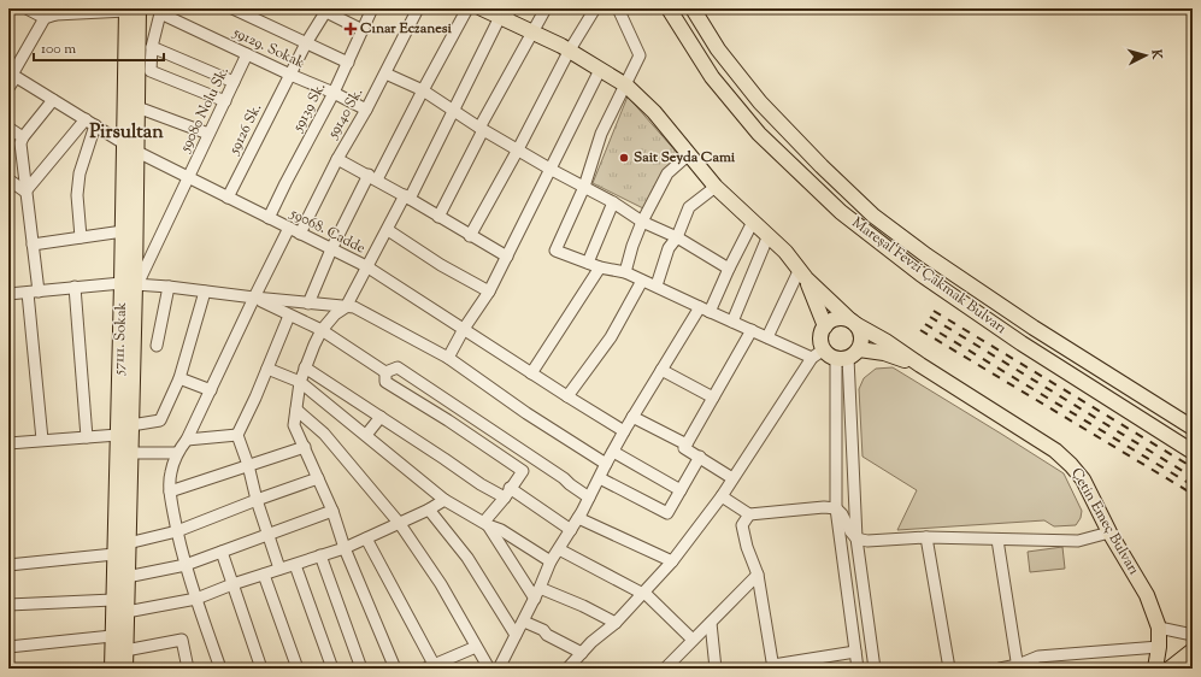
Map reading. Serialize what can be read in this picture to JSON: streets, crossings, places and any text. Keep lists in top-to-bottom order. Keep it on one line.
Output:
{"streets":{"main road":["Mareşal Fevzi Çakmak Bulvarı","57111. Sokak","Çetin Emeç Bulvarı"],"street":["59129. Sokak","59139 Sk.","59080 Nolu Sk.","59140 Sk.","59126 Sk.","59068. Cadde"]},"crossings":[["59129. Sokak","59139 Sk."],["59129. Sokak","59080 Nolu Sk."],["59129. Sokak","59140 Sk."],["59129. Sokak","59126 Sk."],["59139 Sk.","59068. Cadde"],["59080 Nolu Sk.","59068. Cadde"],["59080 Nolu Sk.","57111. Sokak"],["59140 Sk.","59068. Cadde"],["59126 Sk.","59068. Cadde"],["59068. Cadde","57111. Sokak"]],"districts":["Pirsultan"],"places":{"health":["Cınar Eczanesi"],"other":["Sait Seyda Cami"]},"scale_bar":"100 m","north":"right"}
